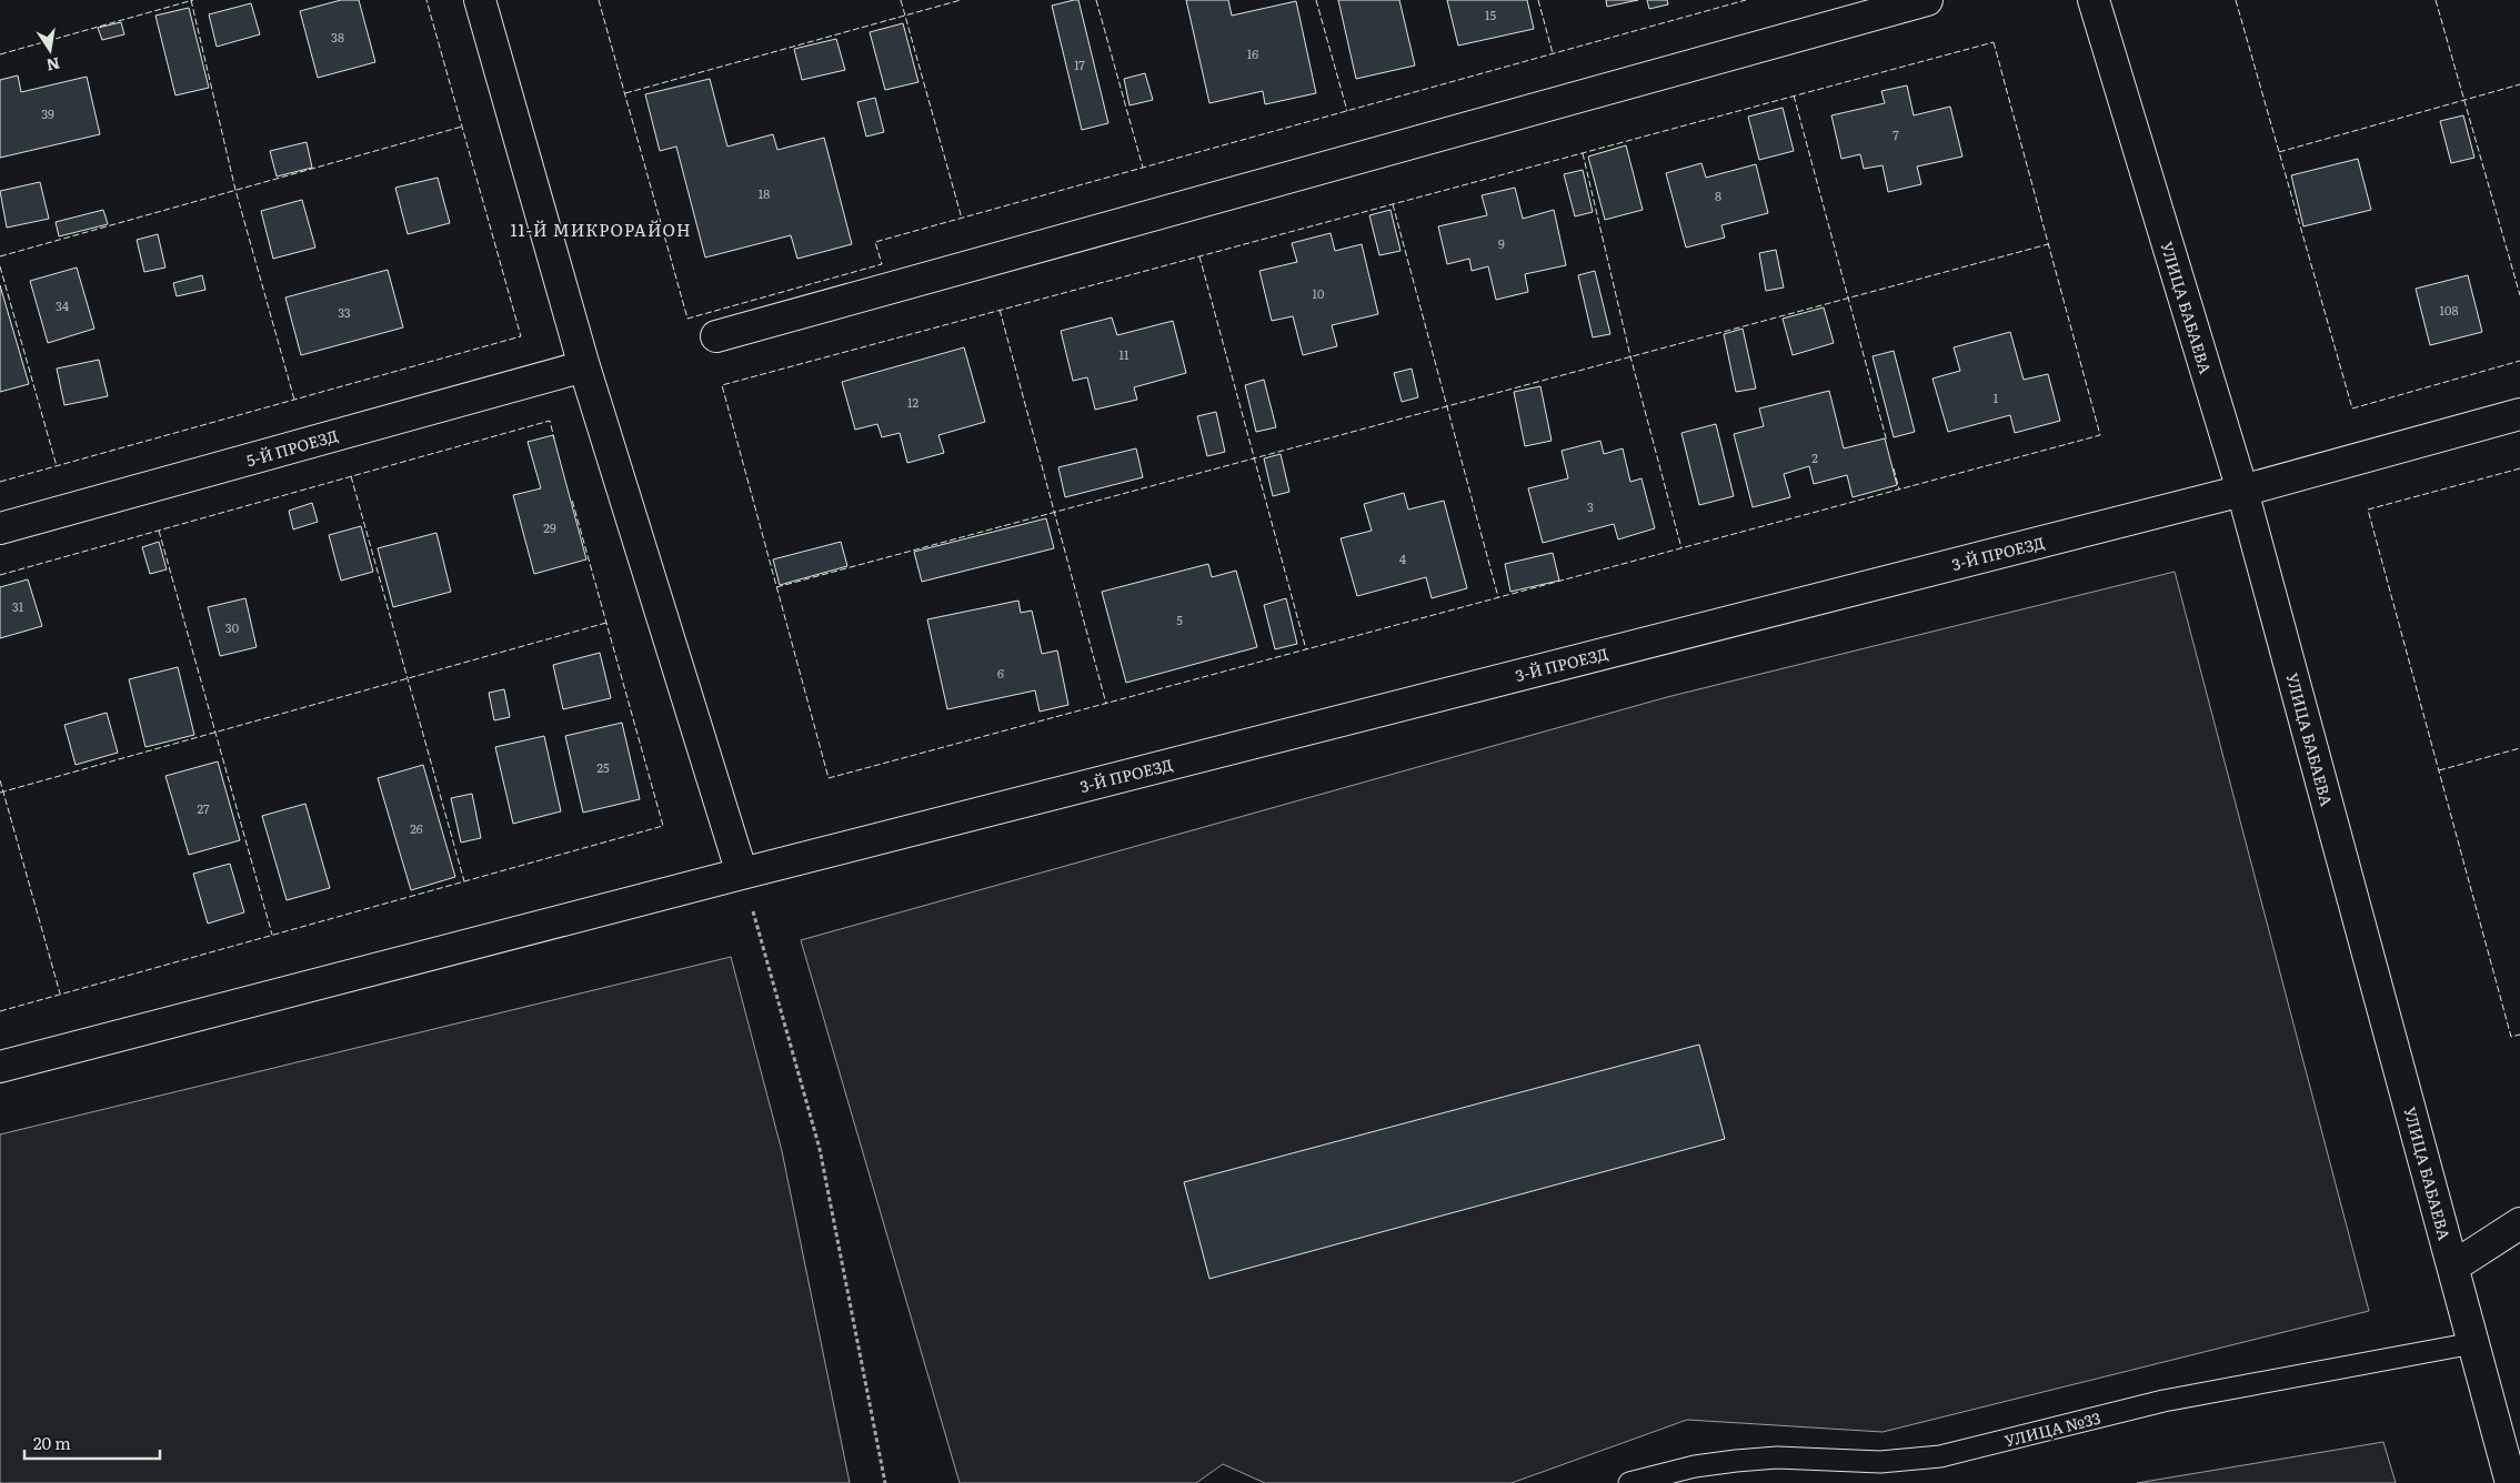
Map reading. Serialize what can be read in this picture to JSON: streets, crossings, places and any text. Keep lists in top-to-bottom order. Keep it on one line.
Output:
{"streets":{"street":["УЛИЦА БАБАЕВА","5-Й ПРОЕЗД","3-Й ПРОЕЗД"],"lane":["УЛИЦА №33"]},"crossings":[["УЛИЦА БАБАЕВА","3-Й ПРОЕЗД"],["УЛИЦА БАБАЕВА","УЛИЦА №33"]],"districts":["11-Й МИКРОРАЙОН"],"house_numbers":["15","38","16","17","39","7","18","8","9","10","34","108","33","11","1","12","2","3","29","4","31","5","30","6","25","27","26"],"scale_bar":"20 m","north":"bottom"}
